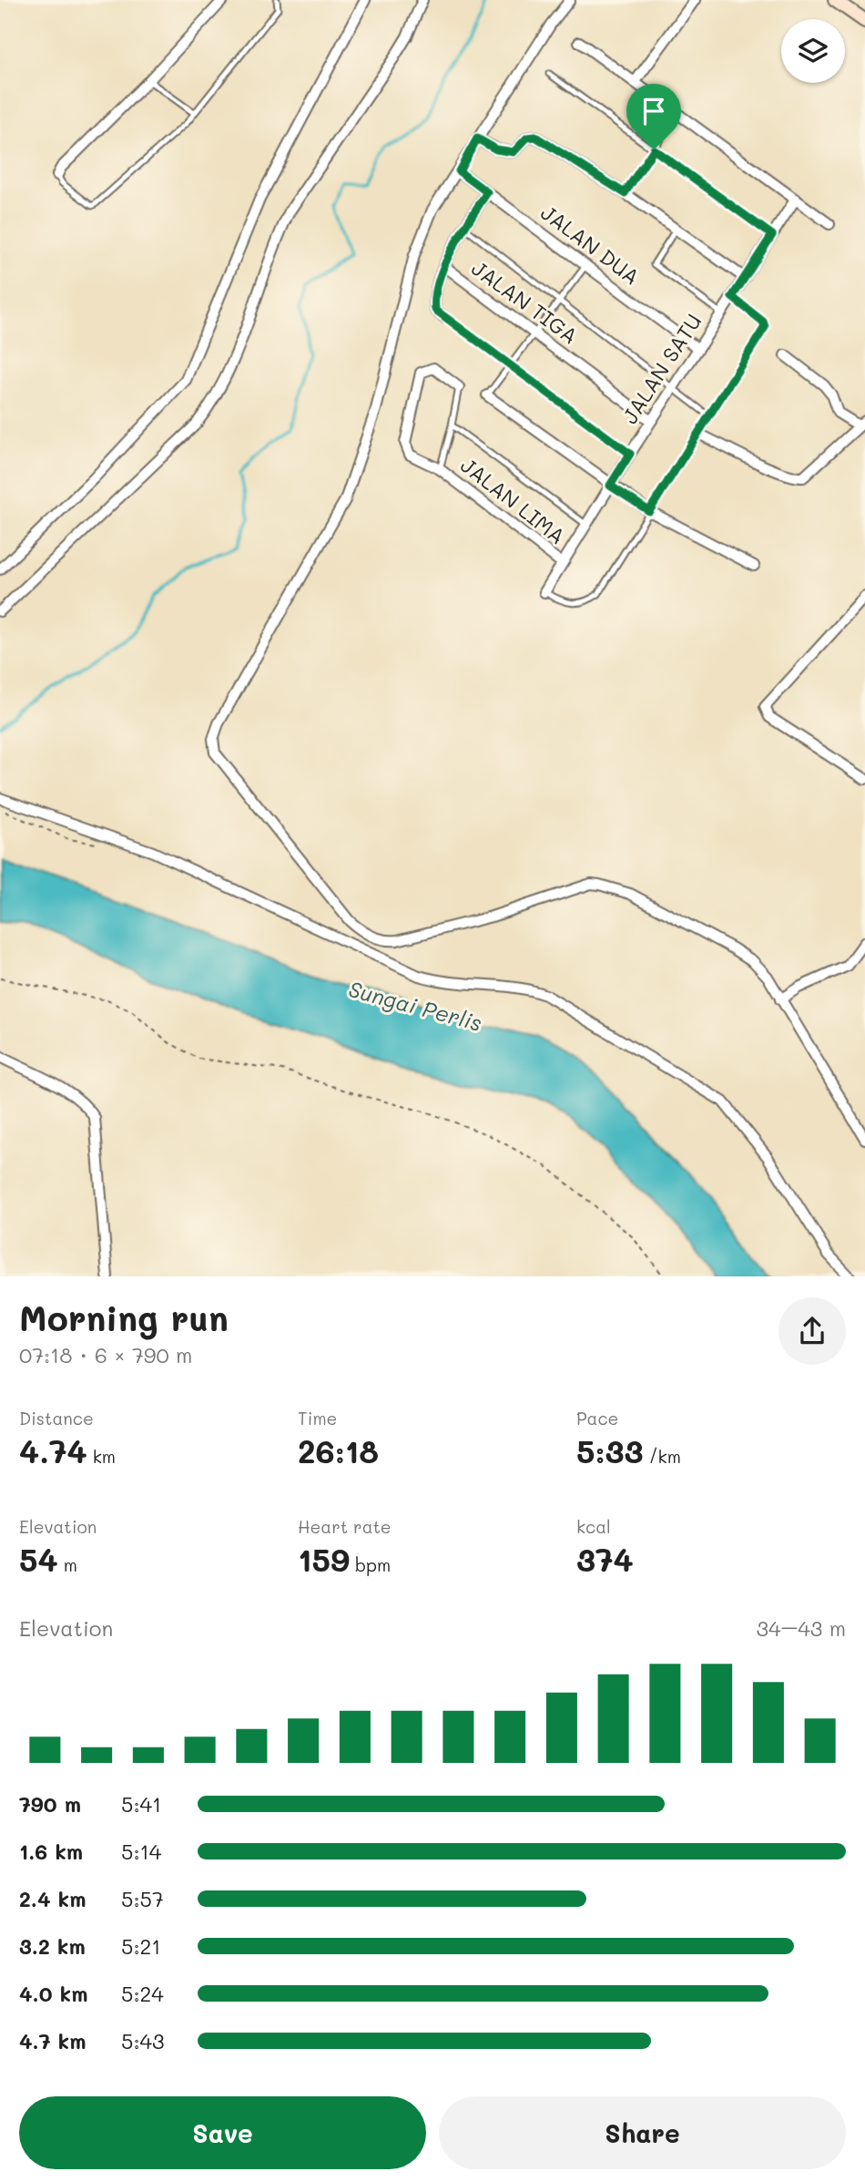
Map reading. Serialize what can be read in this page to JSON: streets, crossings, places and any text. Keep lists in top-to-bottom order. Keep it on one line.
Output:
{"streets":{"street":["JALAN DUA","JALAN TIGA","JALAN SATU","JALAN LIMA"]},"crossings":[["JALAN DUA","JALAN TIGA"],["JALAN DUA","JALAN SATU"],["JALAN TIGA","JALAN SATU"],["JALAN SATU","JALAN LIMA"]],"water":["Sungai Perlis"],"page":{"heading":["Morning run","07:18 · 6 × 790 m"],"stats":[["Distance","4.74 km"],["Time","26:18"],["Pace","5:33 /km"],["Elevation","54 m"],["Heart rate","159 bpm"],["kcal","374"]],"chart":["Elevation","34–43 m"],"list":[{"name":"790 m","note":"5:41"},{"name":"1.6 km","note":"5:14"},{"name":"2.4 km","note":"5:57"},{"name":"3.2 km","note":"5:21"},{"name":"4.0 km","note":"5:24"},{"name":"4.7 km","note":"5:43"}],"buttons":["Save","Share"]}}
